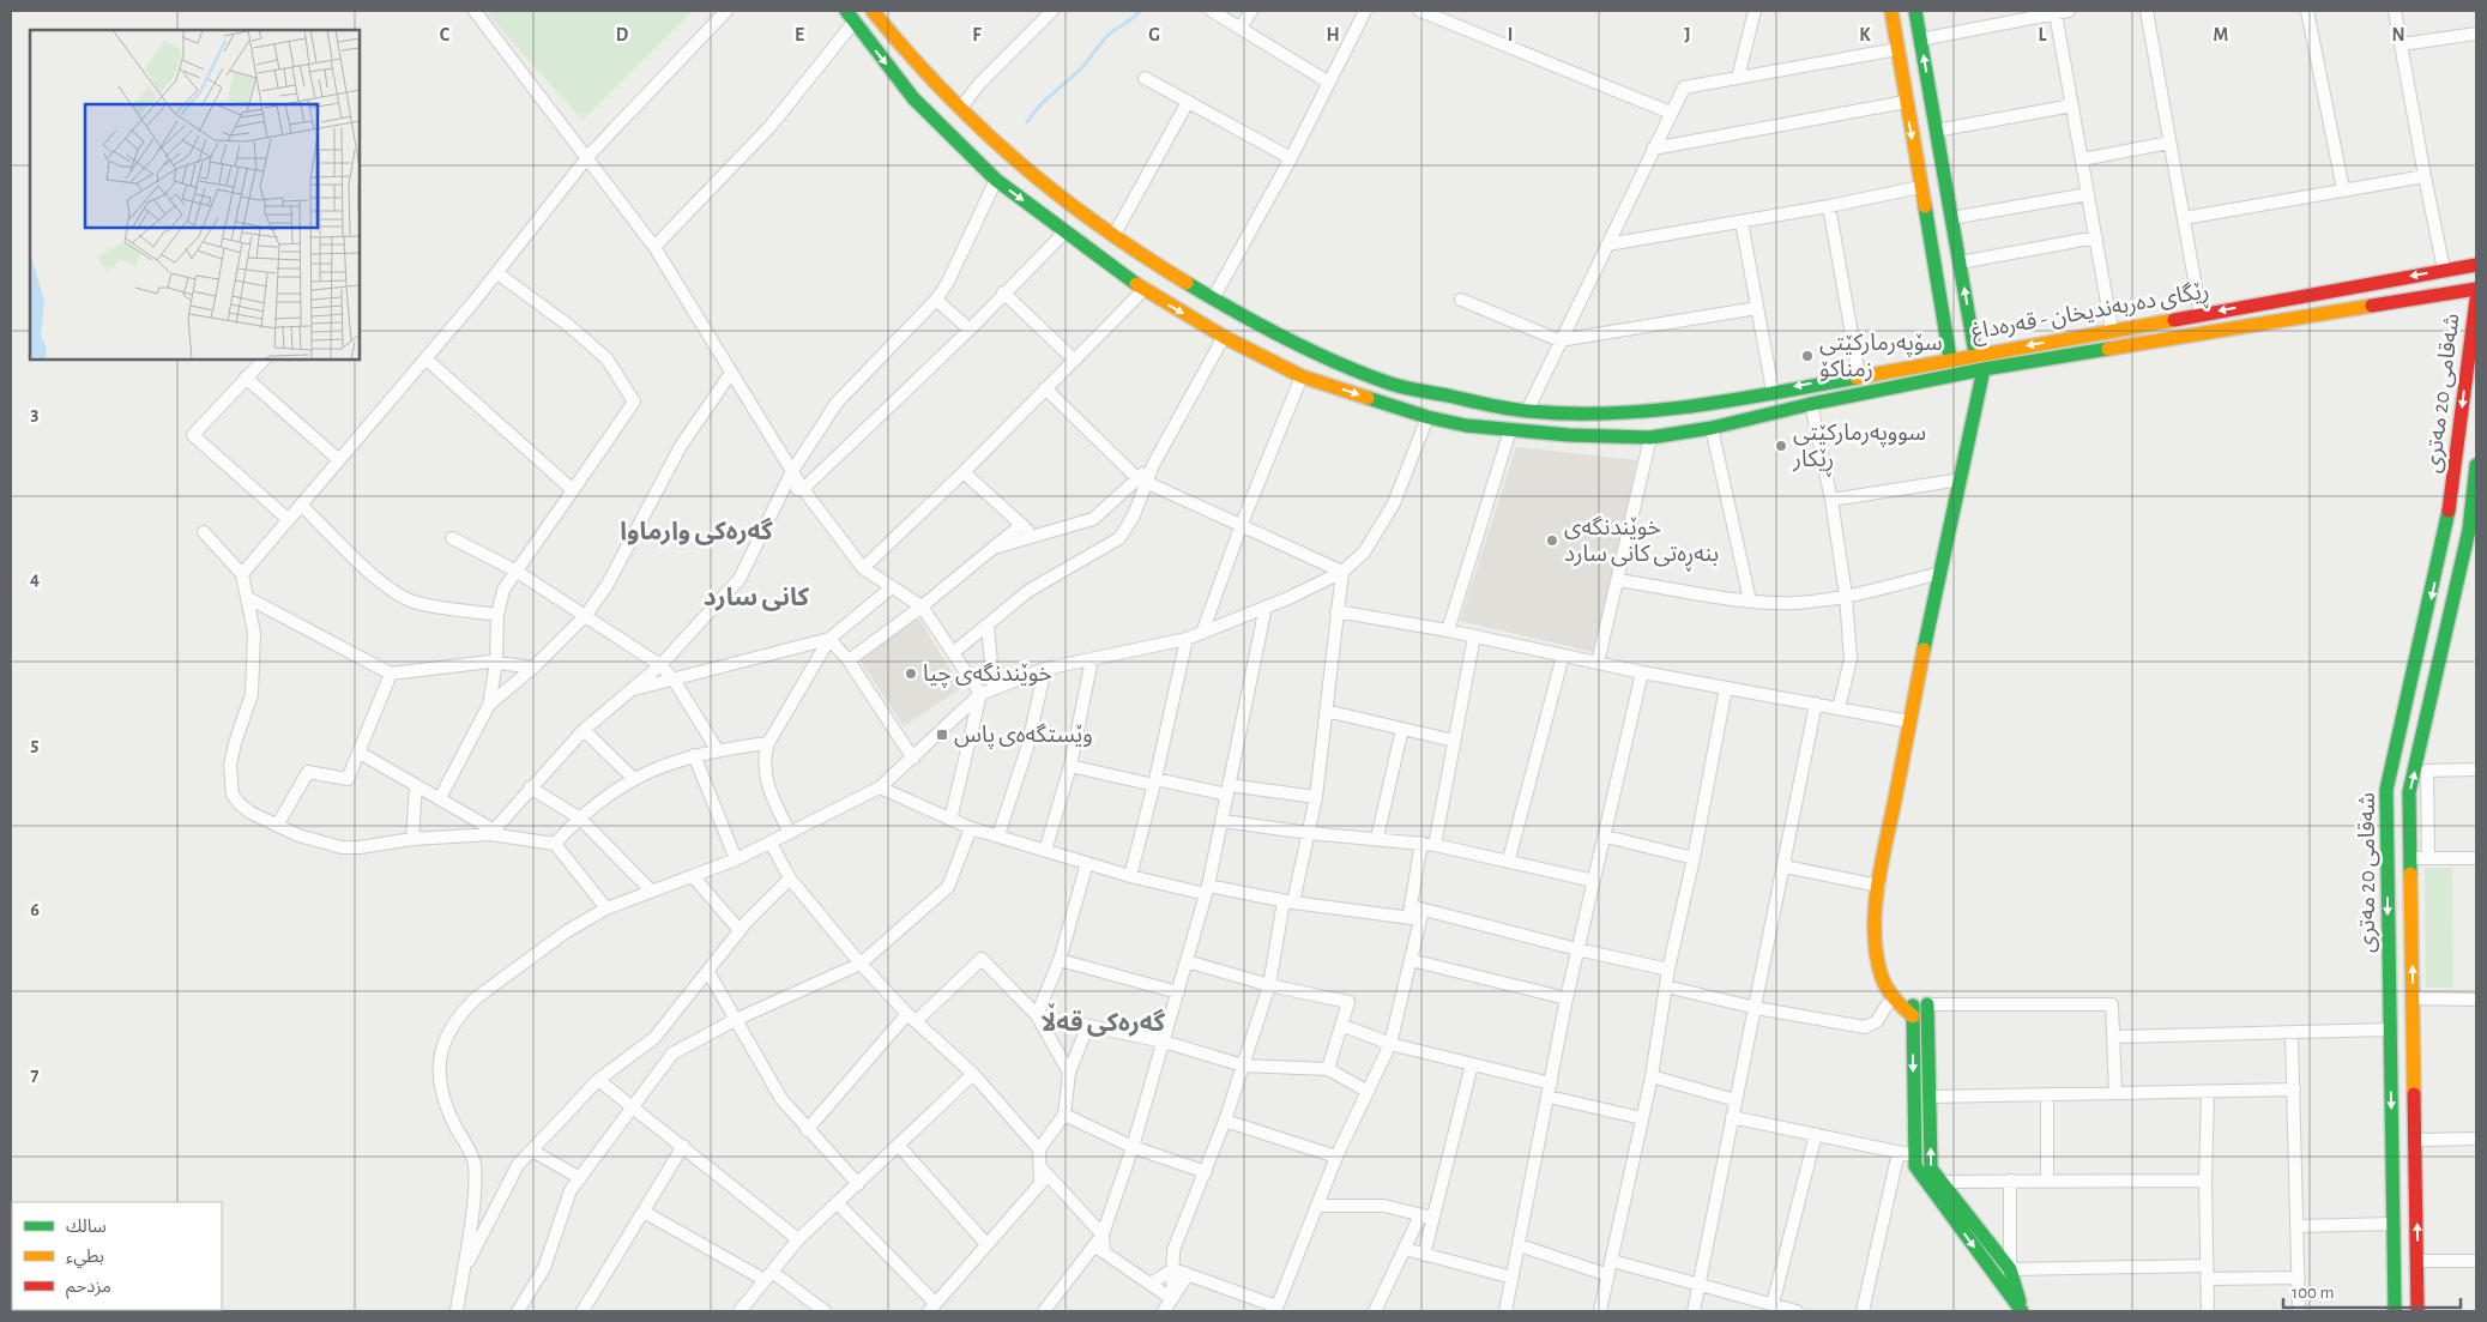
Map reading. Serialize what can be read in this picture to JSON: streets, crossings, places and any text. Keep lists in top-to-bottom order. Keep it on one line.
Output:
{"streets":{"main road":["ڕێگای دەربەندیخان - قەرەداغ","شەقامی 20 مەتری"]},"districts":["گەرەکی وارماوا","کانی سارد","گەرەکی قەڵا"],"places":{"other":["سۆپەرمارکێتی زمناکۆ","سووپەرمارکێتی ڕێکار","خوێندنگەی بنەڕەتی کانی سارد","خوێندنگەی چیا"],"transit":["وێستگەەی پاس"]},"legend":["سالك","بطيء","مزدحم"],"scale_bar":"100 m","grid":{"columns":["C","D","E","F","G","H","I","J","K","L","M","N"],"rows":["3","4","5","6","7"]}}
